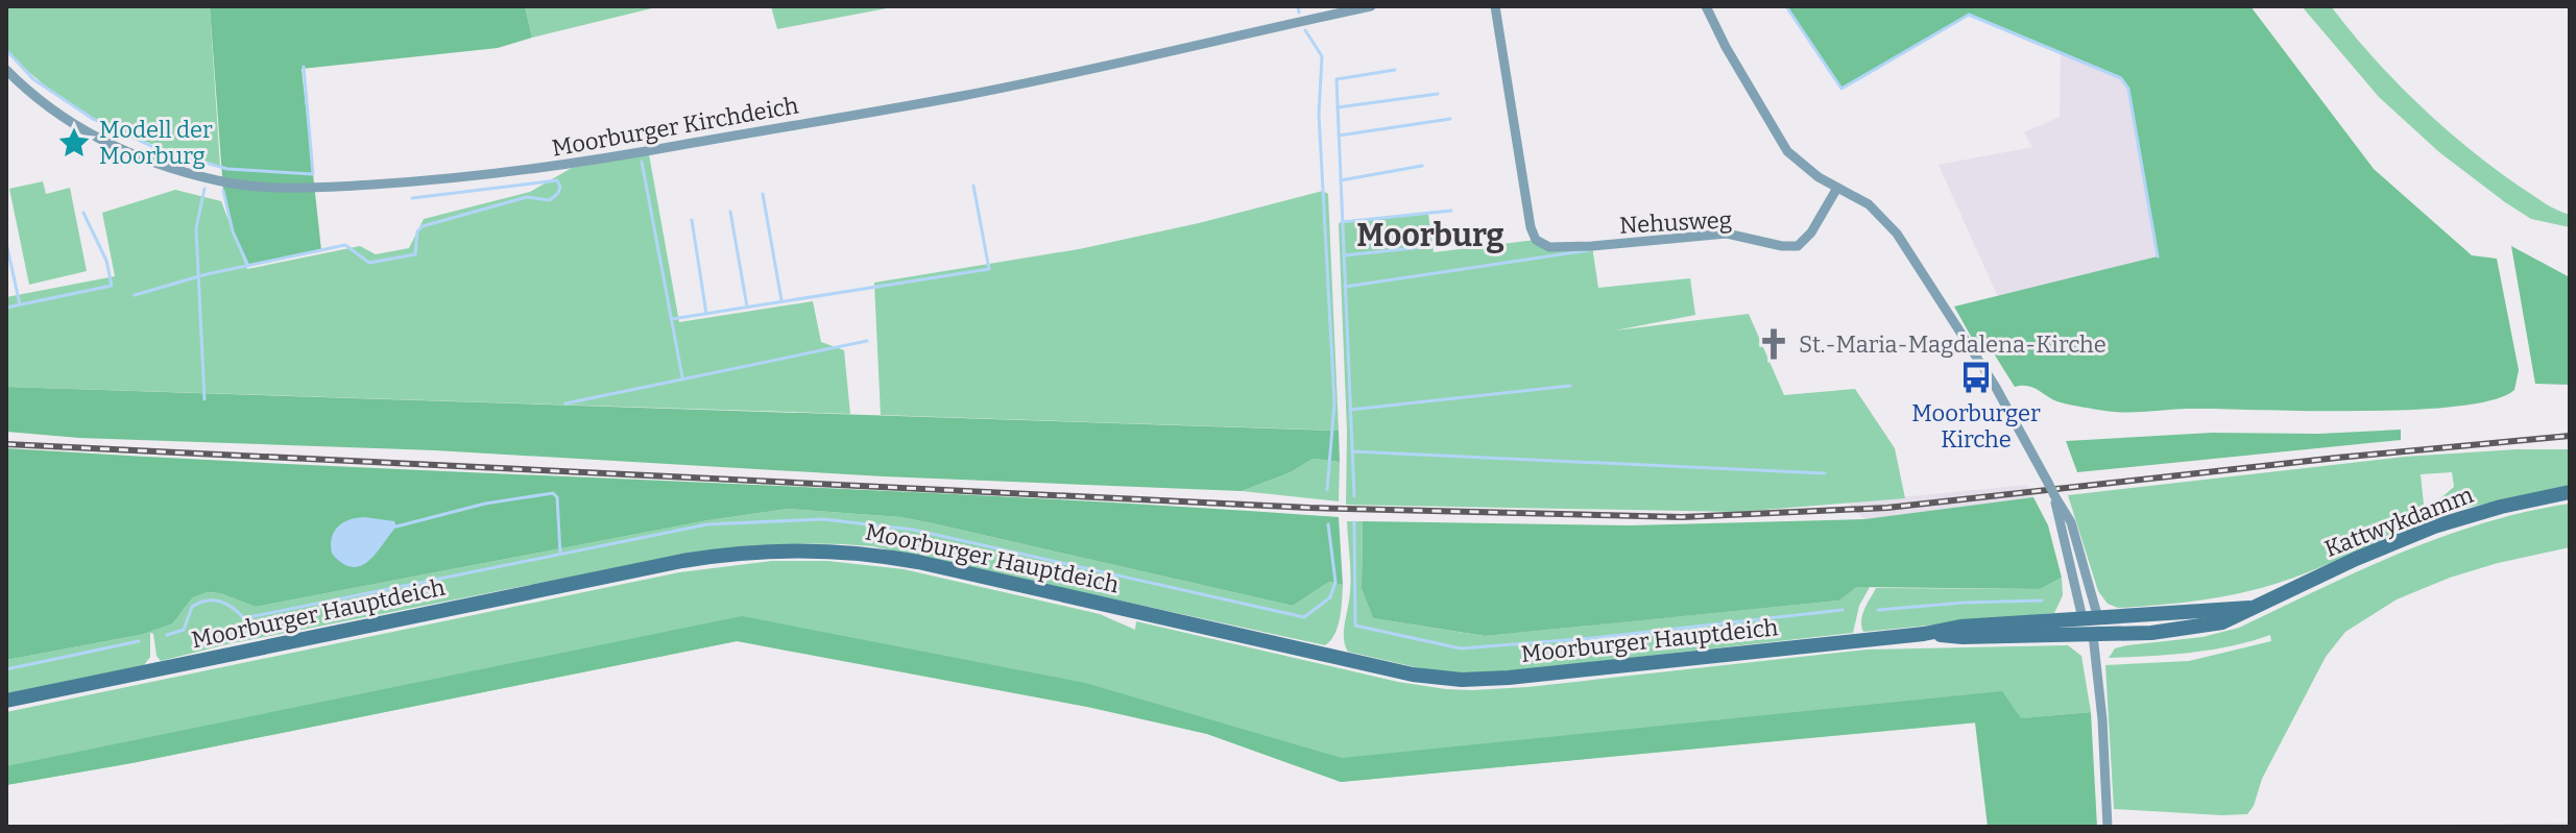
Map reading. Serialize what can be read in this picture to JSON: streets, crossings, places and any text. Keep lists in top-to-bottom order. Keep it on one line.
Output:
{"streets":{"main road":["Kattwykdamm","Moorburger Hauptdeich"],"street":["Moorburger Kirchdeich","Nehusweg"]},"crossings":[["Kattwykdamm","Moorburger Hauptdeich"]],"districts":["Moorburg"],"places":{"place":["Modell der Moorburg"],"church":["St.-Maria-Magdalena-Kirche"],"bus stop":["Moorburger Kirche"]}}
